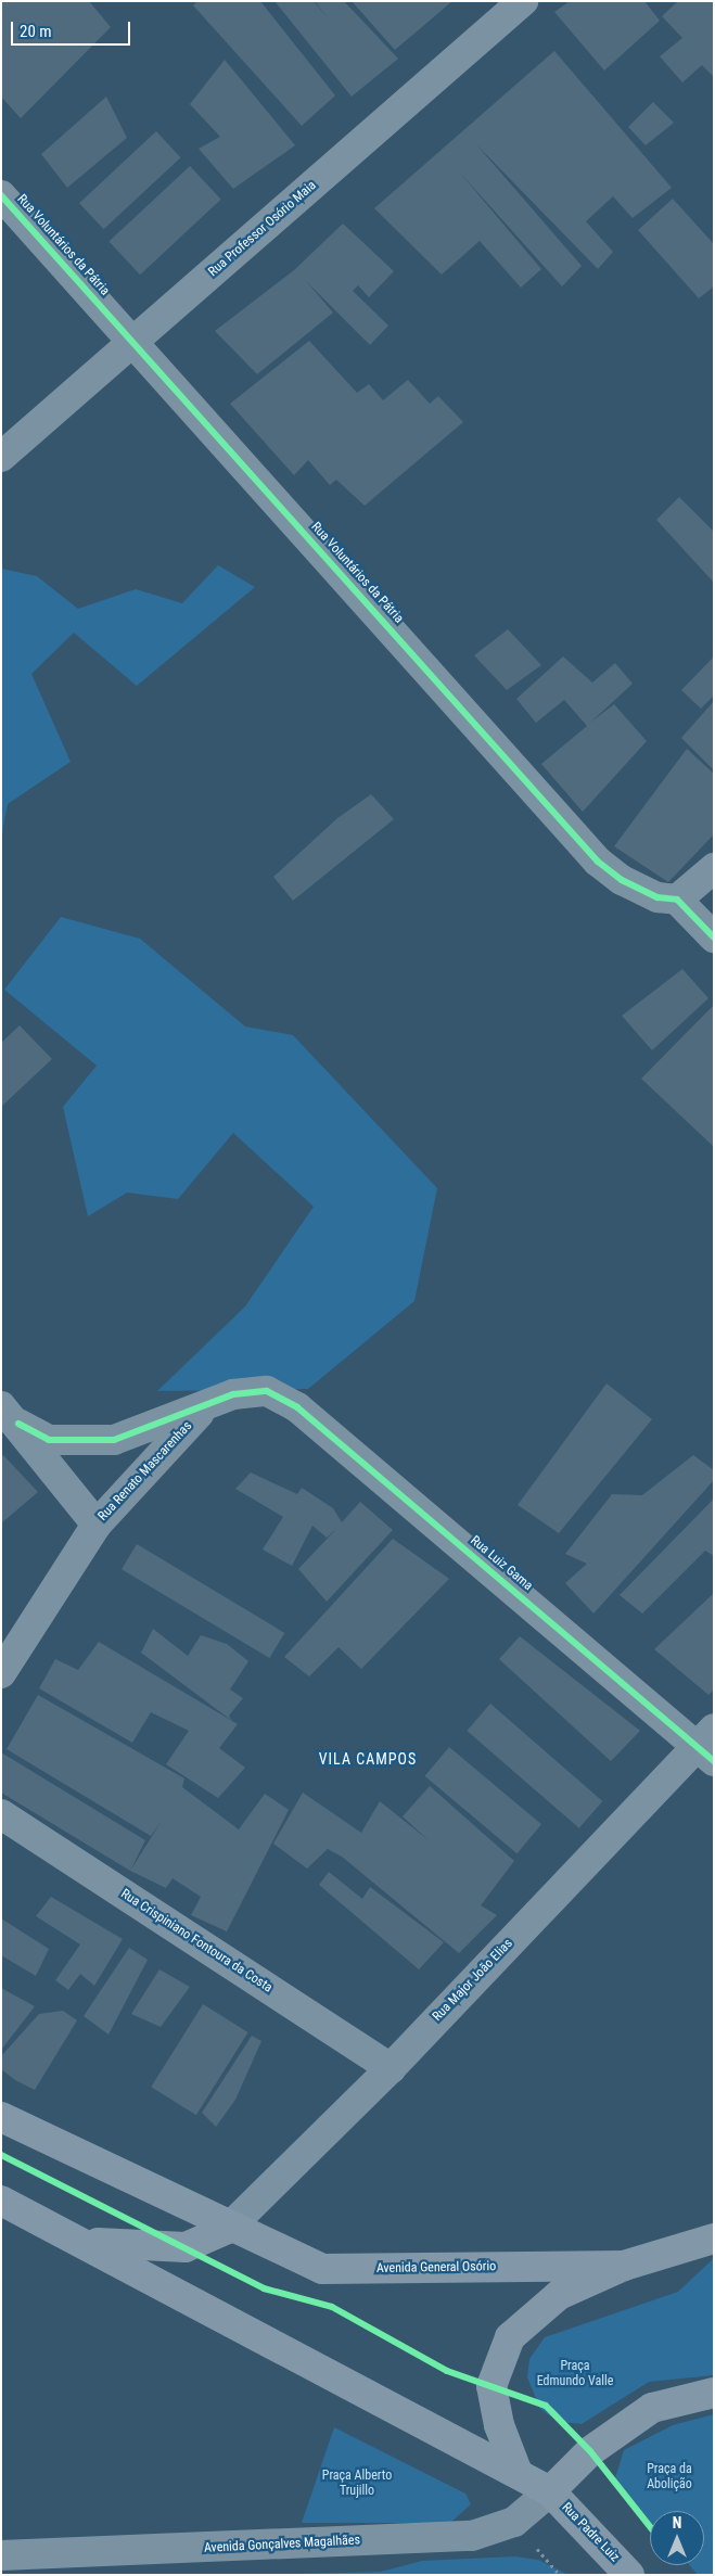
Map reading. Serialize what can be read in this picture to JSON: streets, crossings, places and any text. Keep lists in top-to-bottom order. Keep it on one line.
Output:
{"streets":{"main road":["Avenida General Osório","Rua Padre Luiz"],"street":["Rua Professor Osório Maia","Rua Voluntários da Pátria","Rua Renato Mascarenhas","Rua Luiz Gama","Rua Crispiniano Fontoura da Costa","Rua Major João Elias","Avenida Gonçalves Magalhães"]},"crossings":[["Rua Professor Osório Maia","Rua Voluntários da Pátria"],["Rua Renato Mascarenhas","Rua Luiz Gama"],["Rua Luiz Gama","Rua Major João Elias"],["Rua Crispiniano Fontoura da Costa","Rua Major João Elias"],["Rua Major João Elias","Avenida General Osório"],["Rua Padre Luiz","Avenida Gonçalves Magalhães"]],"districts":["VILA CAMPOS"],"parks":["Praça Edmundo Valle","Praça da Abolição","Praça Alberto Trujillo"],"scale_bar":"20 m","north":"top"}
